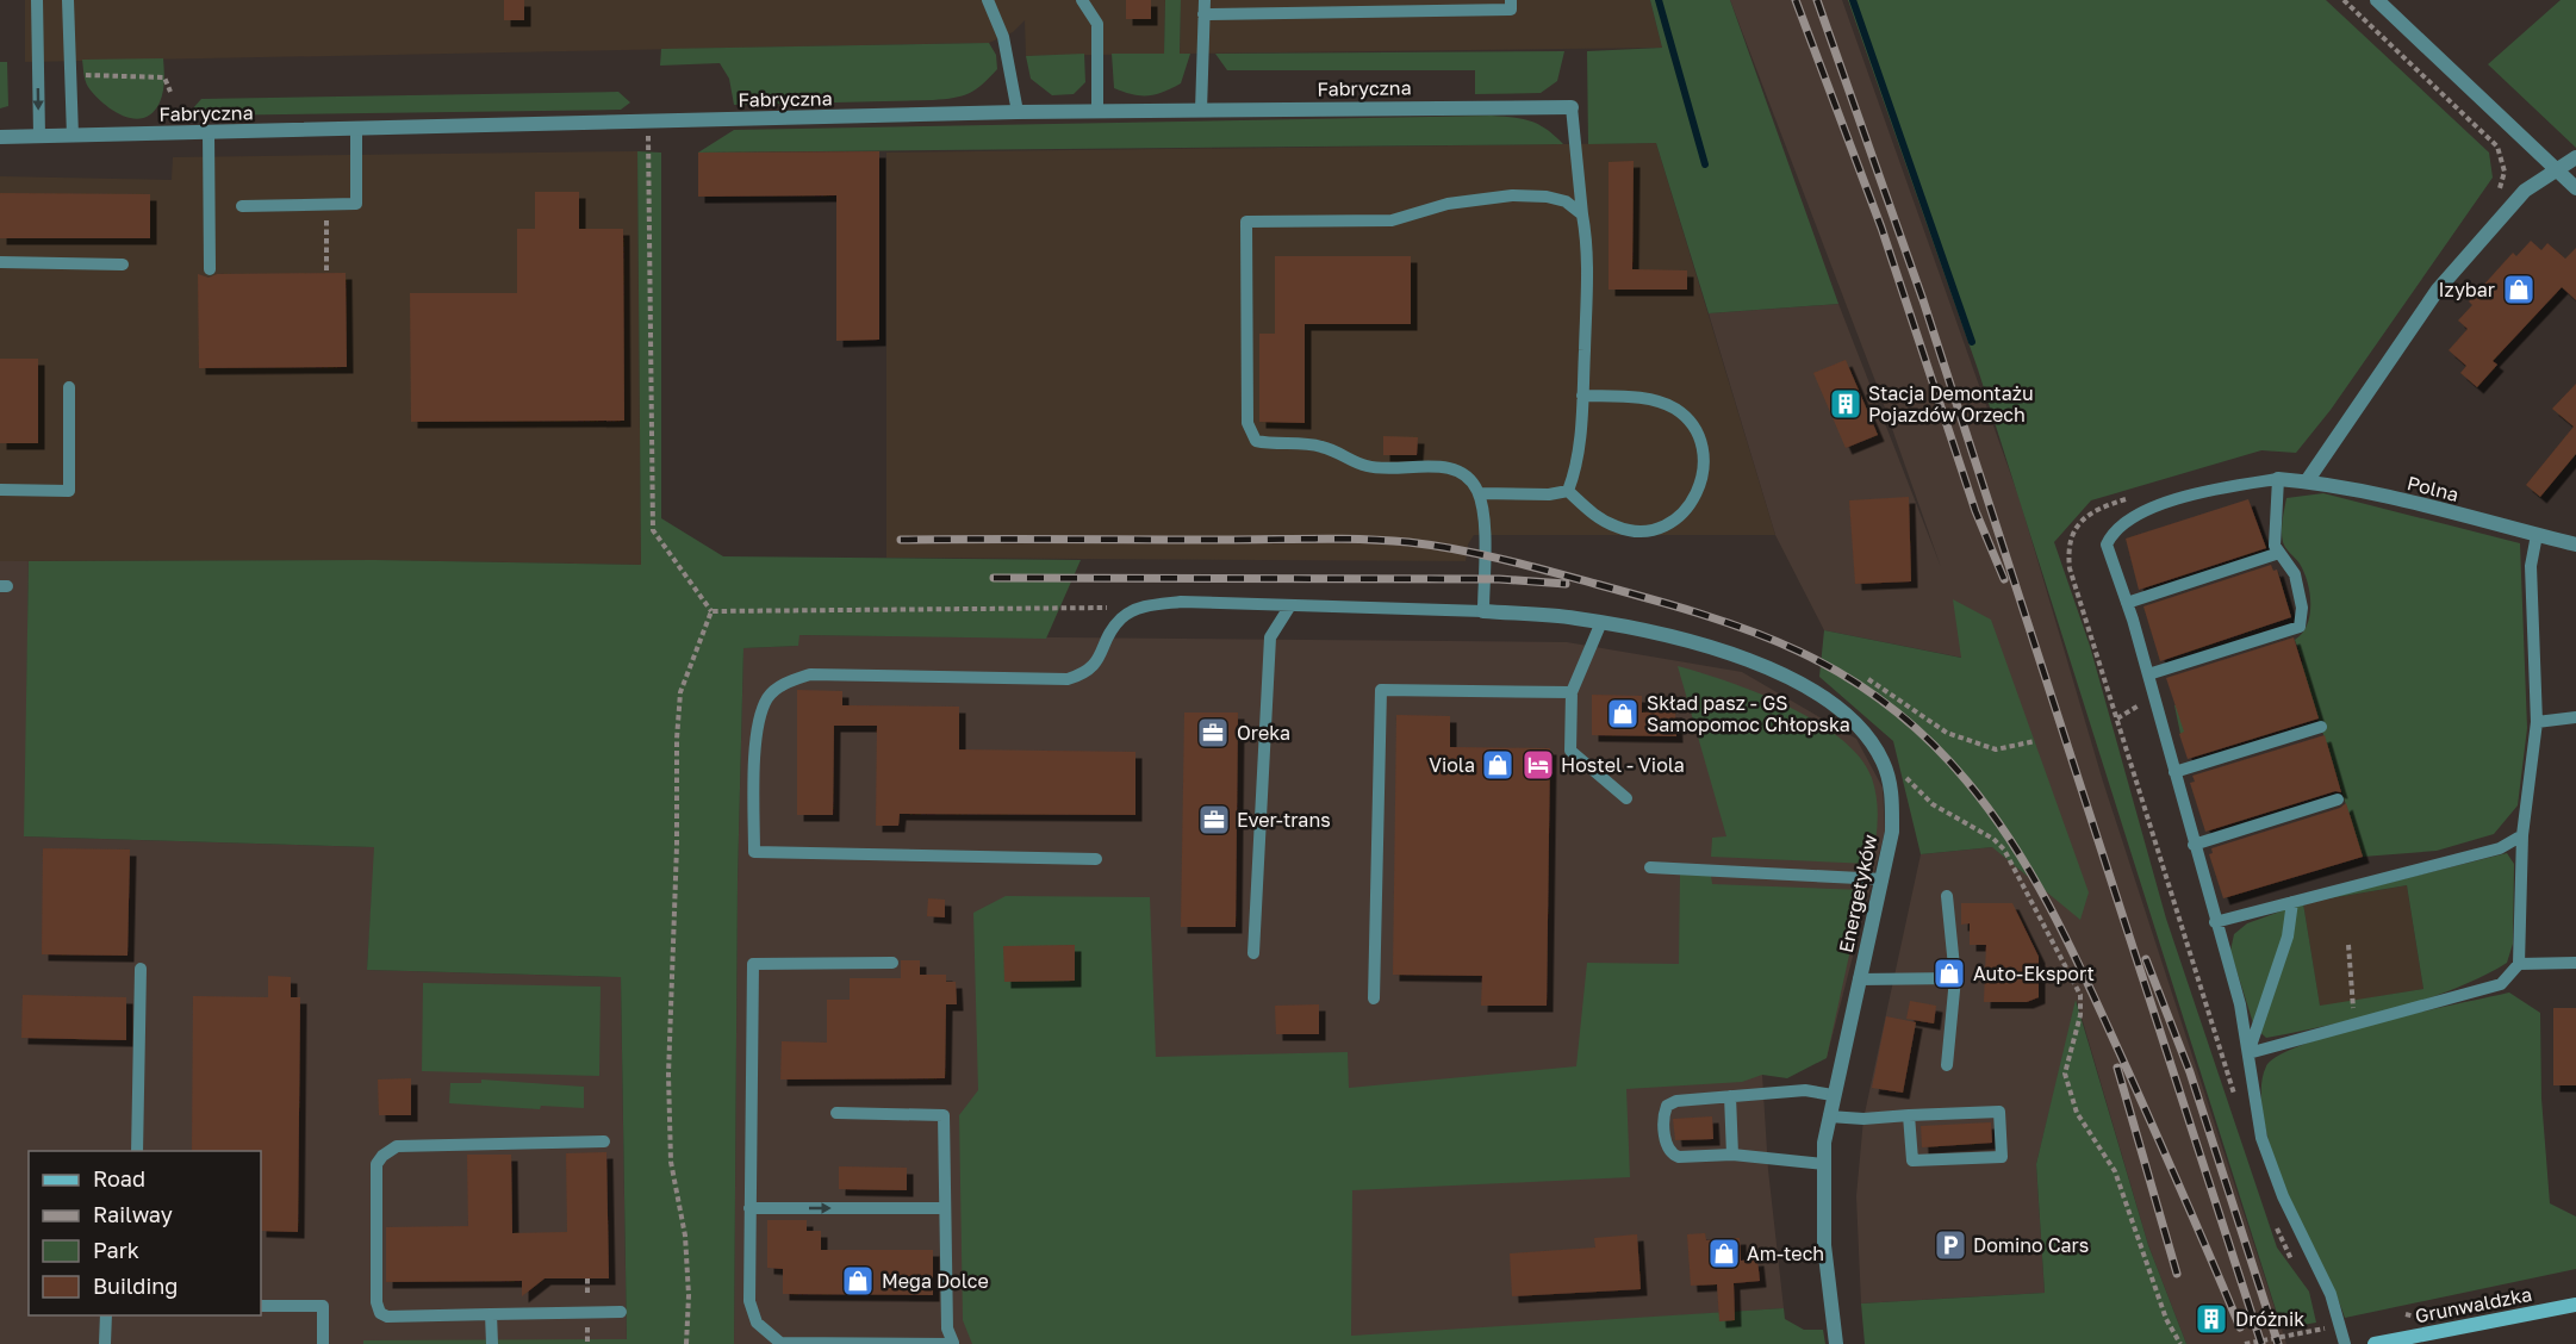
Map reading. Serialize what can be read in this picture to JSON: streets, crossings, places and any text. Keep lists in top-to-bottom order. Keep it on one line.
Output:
{"streets":{"main road":["Grunwaldzka"],"street":["Fabryczna","Polna","Energetyków"]},"places":{"shop":["Izybar","Skład pasz - GS Samopomoc Chłopska","Viola","Auto-Eksport","Am-tech","Mega Dolce"],"building":["Stacja Demontażu Pojazdów Orzech","Dróżnik"],"office":["Oreka","Ever-trans"],"hotel":["Hostel - Viola"],"parking":["Domino Cars"]},"legend":["Road","Railway","Park","Building"]}
